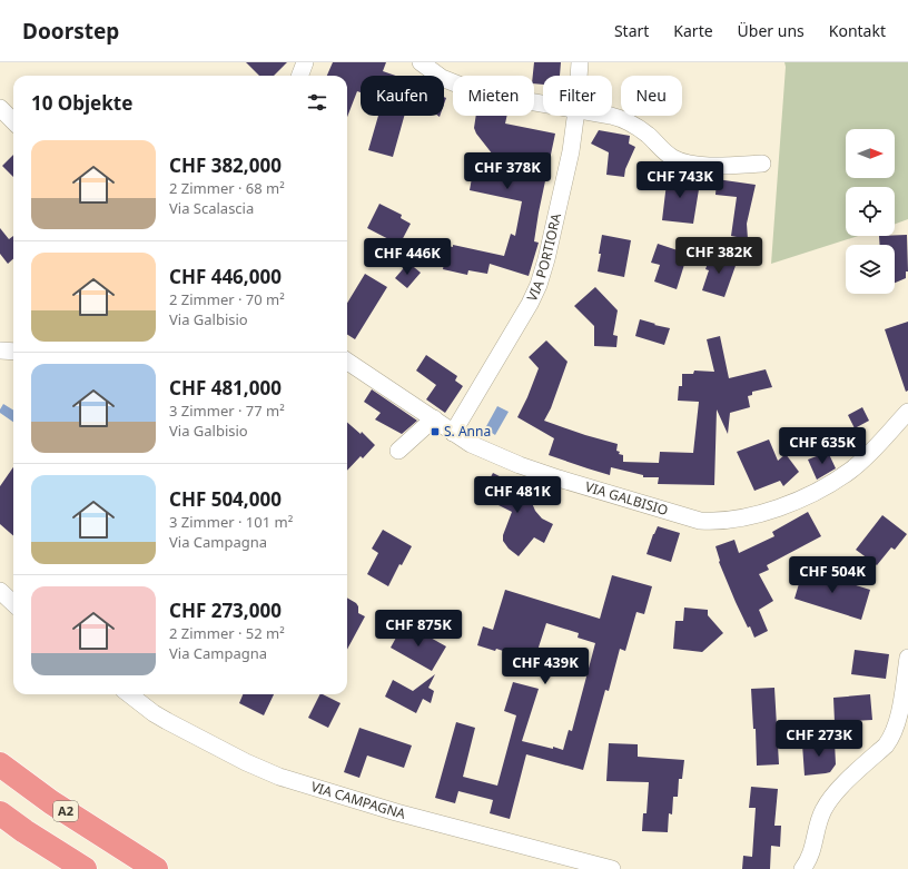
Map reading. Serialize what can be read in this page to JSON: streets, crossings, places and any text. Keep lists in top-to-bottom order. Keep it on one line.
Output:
{"streets":{"highway":["A2"],"street":["VIA PORTIORA","VIA GALBISIO","VIA CAMPAGNA"]},"crossings":[["VIA PORTIORA","VIA GALBISIO"]],"places":{"transit":["S. Anna"]},"north":"right","page":{"header":"Doorstep","nav":["Start","Karte","Über uns","Kontakt"],"chip":["Kaufen","Mieten","Filter","Neu"],"heading":"10 Objekte","list":[{"name":"CHF 382,000","note":"2 Zimmer · 68 m² · Via Scalascia"},{"name":"CHF 446,000","note":"2 Zimmer · 70 m² · Via Galbisio"},{"name":"CHF 481,000","note":"3 Zimmer · 77 m² · Via Galbisio"},{"name":"CHF 504,000","note":"3 Zimmer · 101 m² · Via Campagna"},{"name":"CHF 273,000","note":"2 Zimmer · 52 m² · Via Campagna"}],"price":["CHF 378K","CHF 743K","CHF 382K","CHF 446K","CHF 635K","CHF 481K","CHF 504K","CHF 875K","CHF 439K","CHF 273K"]}}
